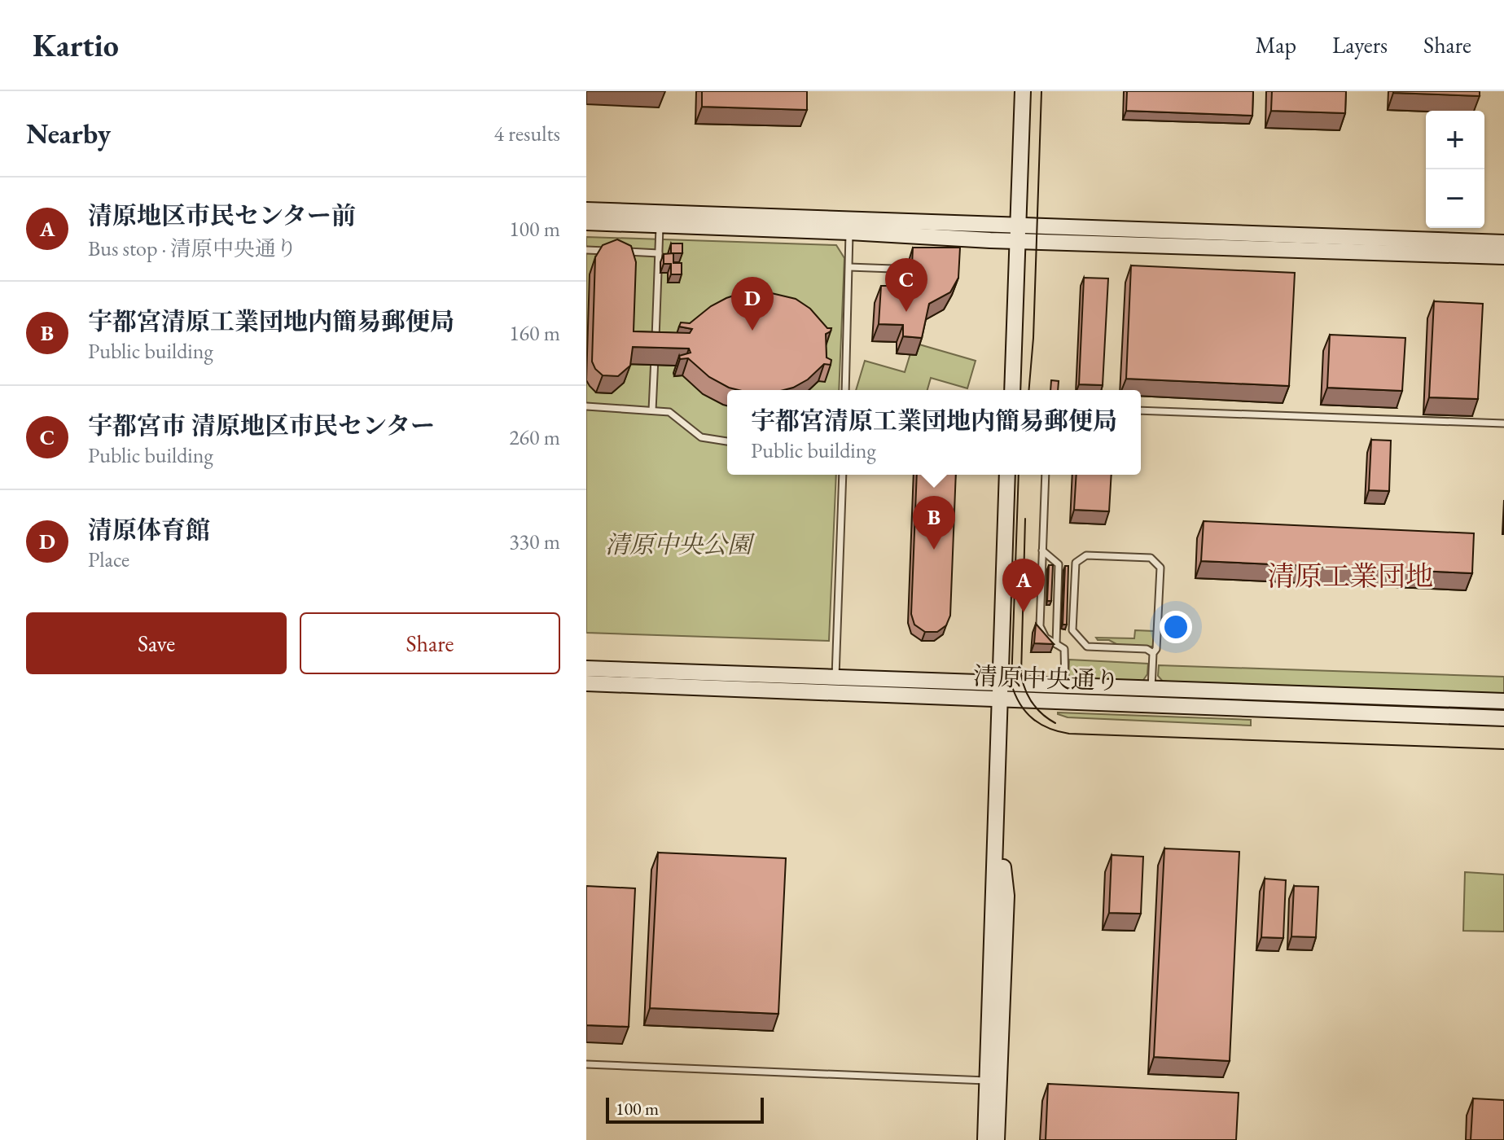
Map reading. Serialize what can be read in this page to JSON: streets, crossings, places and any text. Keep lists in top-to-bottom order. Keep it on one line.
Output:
{"streets":{"street":["清原中央通り"]},"districts":["清原工業団地"],"parks":["清原中央公園"],"scale_bar":"100 m","page":{"header":"Kartio","nav":["Map","Layers","Share"],"heading":["Nearby","4 results"],"map_buttons":["+","−"],"list":[{"mark":"A","name":"清原地区市民センター前","note":"Bus stop · 清原中央通り","value":"100 m"},{"mark":"B","name":"宇都宮清原工業団地内簡易郵便局","note":"Public building","value":"160 m"},{"mark":"C","name":"宇都宮市 清原地区市民センター","note":"Public building","value":"260 m"},{"mark":"D","name":"清原体育館","note":"Place","value":"330 m"}],"pins":["C","D","B","A"],"popup":["宇都宮清原工業団地内簡易郵便局","Public building"],"buttons":["Save","Share"],"scale":"100 m"}}
